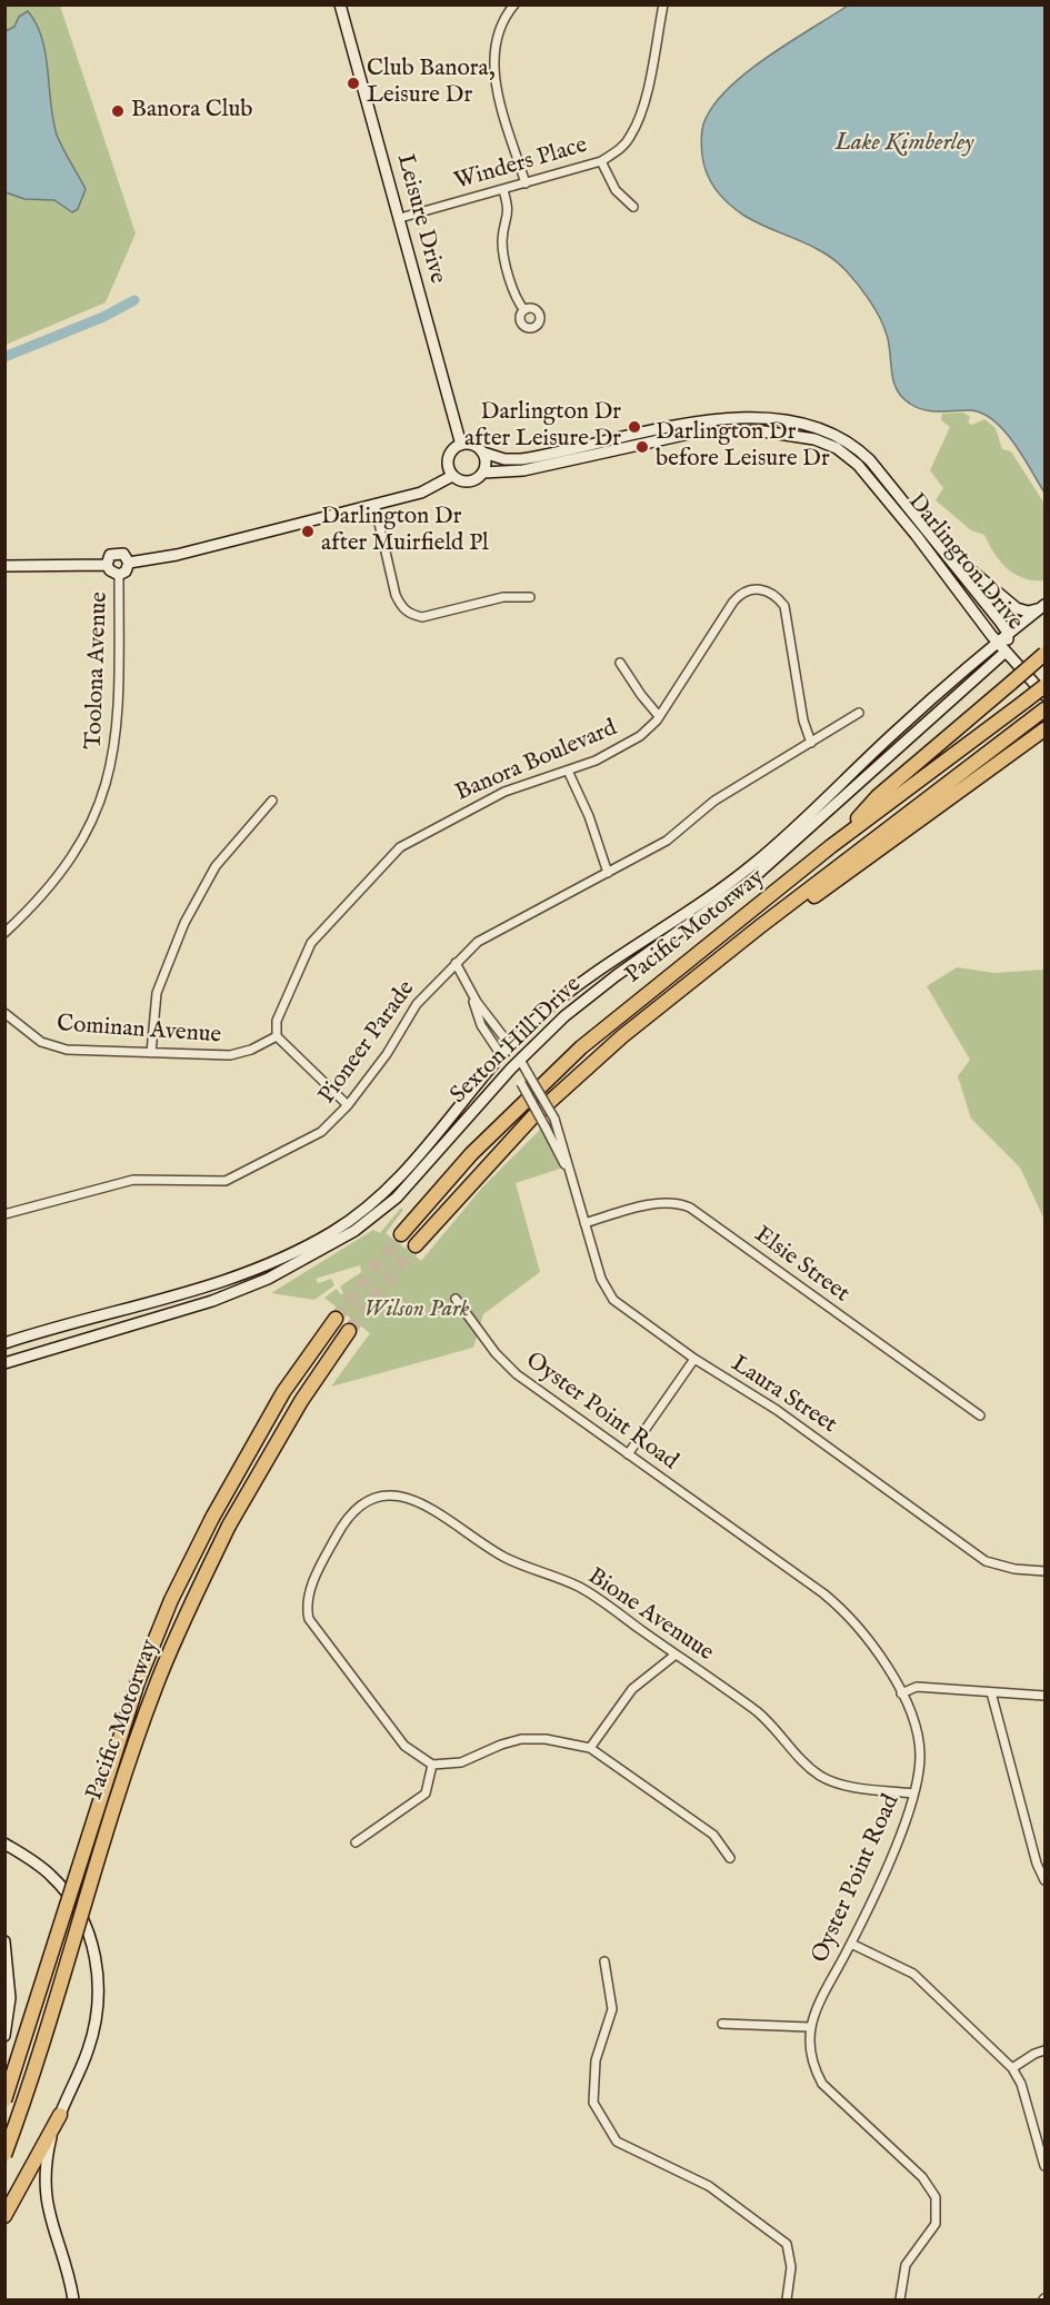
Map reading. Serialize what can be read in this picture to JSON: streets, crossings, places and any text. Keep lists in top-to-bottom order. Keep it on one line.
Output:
{"streets":{"highway":["Pacific Motorway"],"street":["Winders Place","Leisure Drive","Darlington Drive","Toolona Avenue","Banora Boulevard","Cominan Avenue","Sexton Hill Drive","Pioneer Parade","Elsie Street","Laura Street","Oyster Point Road","Bione Avenuue"]},"crossings":[["Winders Place","Leisure Drive"],["Leisure Drive","Darlington Drive"],["Darlington Drive","Sexton Hill Drive"],["Banora Boulevard","Cominan Avenue"],["Banora Boulevard","Pioneer Parade"],["Sexton Hill Drive","Laura Street"],["Elsie Street","Laura Street"],["Oyster Point Road","Bione Avenuue"]],"water":["Lake Kimberley"],"parks":["Wilson Park"],"places":["Club Banora, Leisure Dr","Banora Club","Darlington Dr after Leisure Dr","Darlington Dr before Leisure Dr","Darlington Dr after Muirfield Pl"]}
